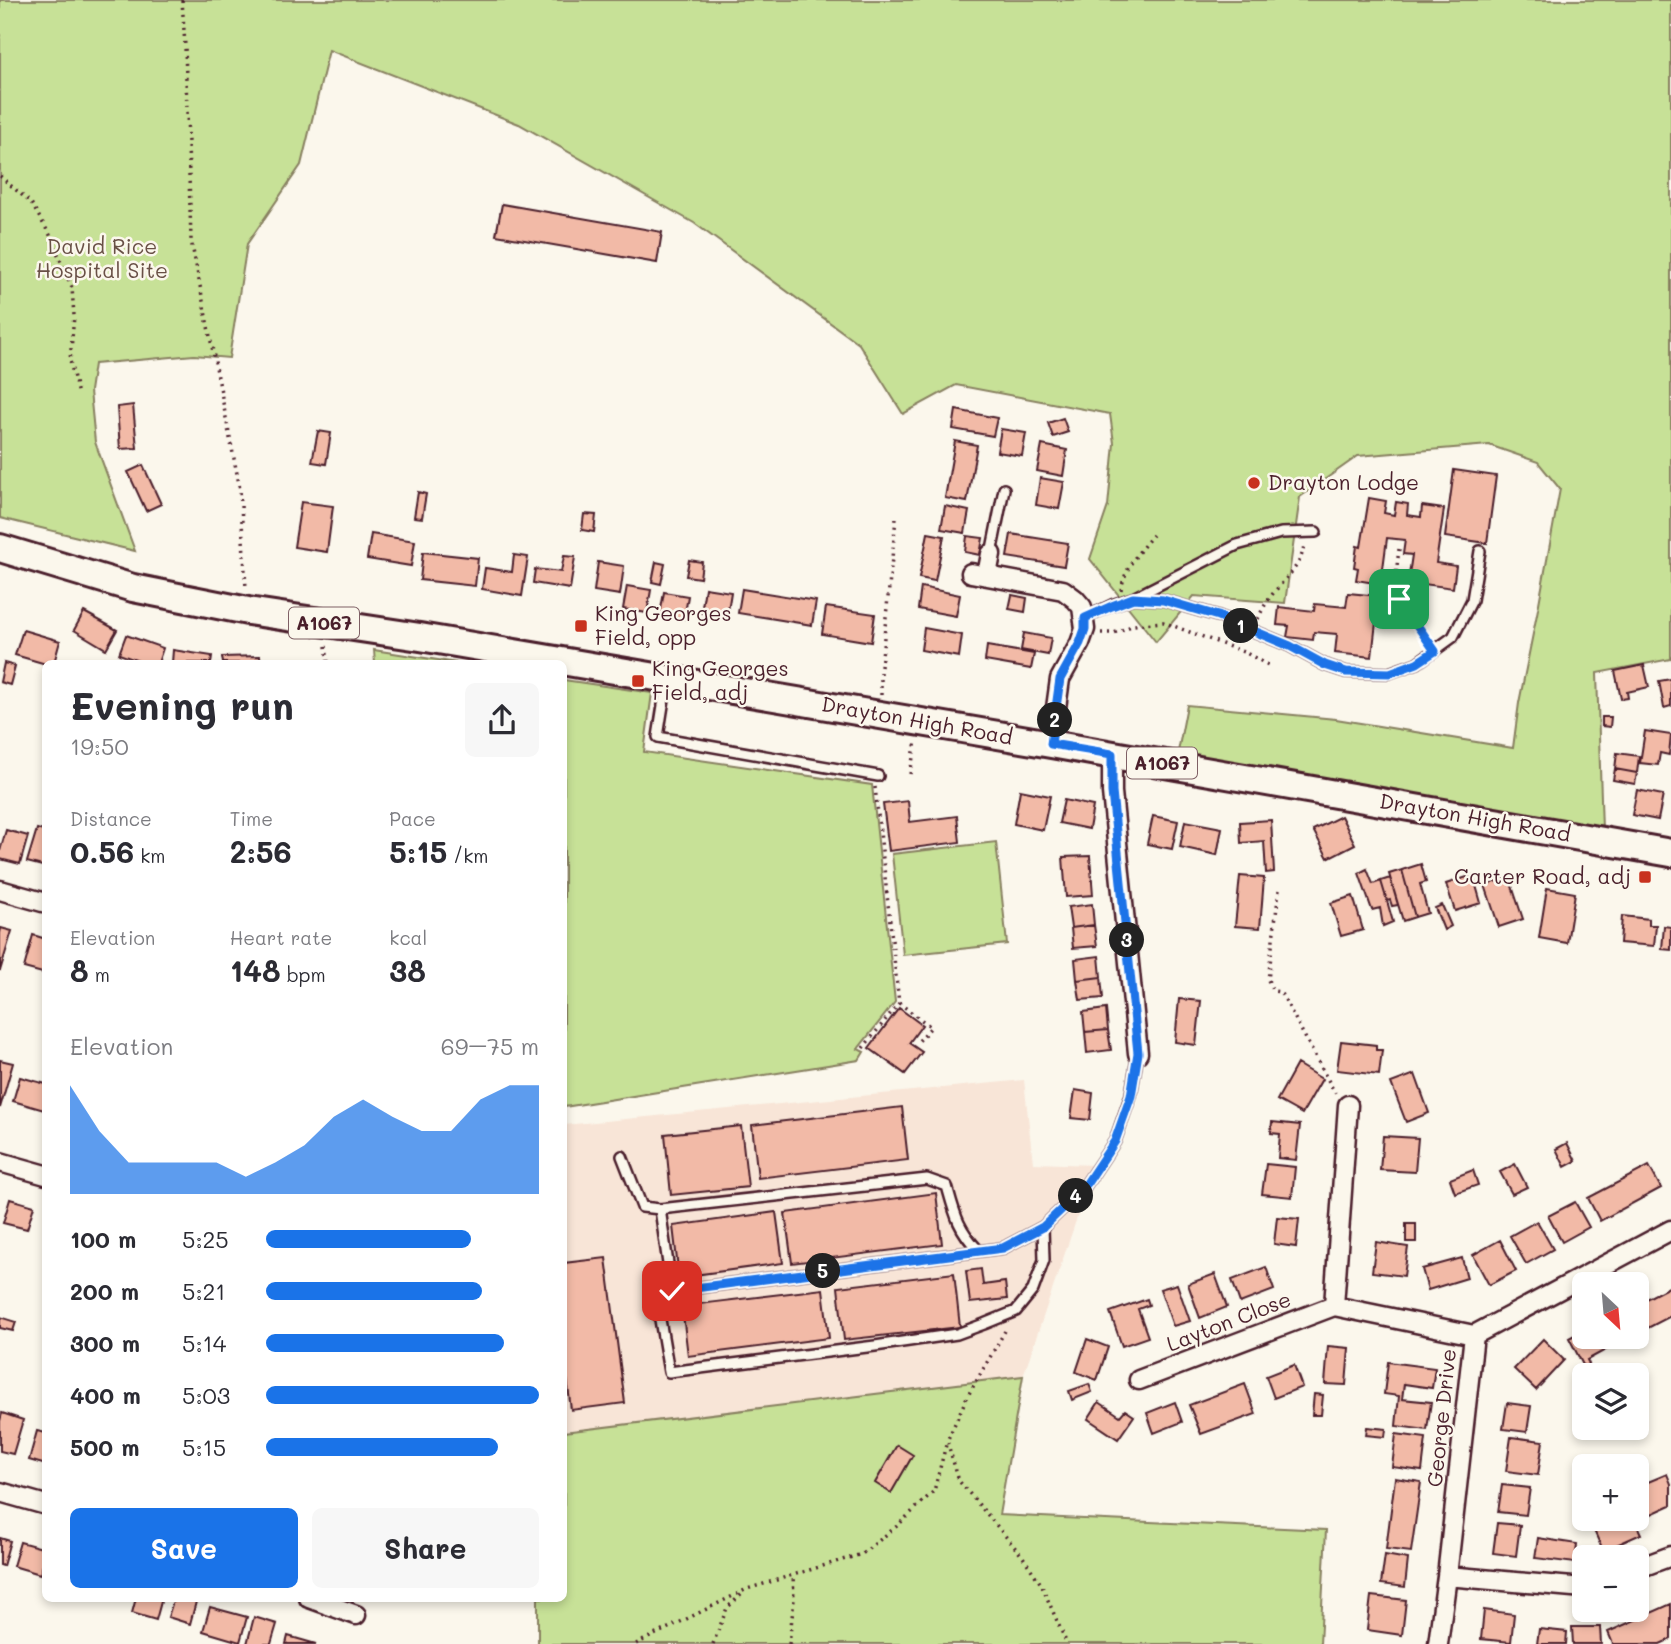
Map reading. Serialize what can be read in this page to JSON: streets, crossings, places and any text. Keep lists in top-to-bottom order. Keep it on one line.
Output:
{"streets":{"main road":["A1067","Drayton High Road"],"street":["Layton Close","George Drive"]},"parks":["David Rice Hospital Site"],"places":{"other":["Drayton Lodge"],"transit":["King Georges Field, opp","King Georges Field, adj","Carter Road, adj"]},"north":"bottom right","page":{"pins":["1","2","3","4","5"],"heading":["Evening run","19:50"],"stats":[["Distance","0.56 km"],["Time","2:56"],["Pace","5:15 /km"],["Elevation","8 m"],["Heart rate","148 bpm"],["kcal","38"]],"chart":["Elevation","69–75 m"],"list":[{"name":"100 m","note":"5:25"},{"name":"200 m","note":"5:21"},{"name":"300 m","note":"5:14"},{"name":"400 m","note":"5:03"},{"name":"500 m","note":"5:15"}],"map_buttons":["+","−"],"buttons":["Save","Share"]}}
